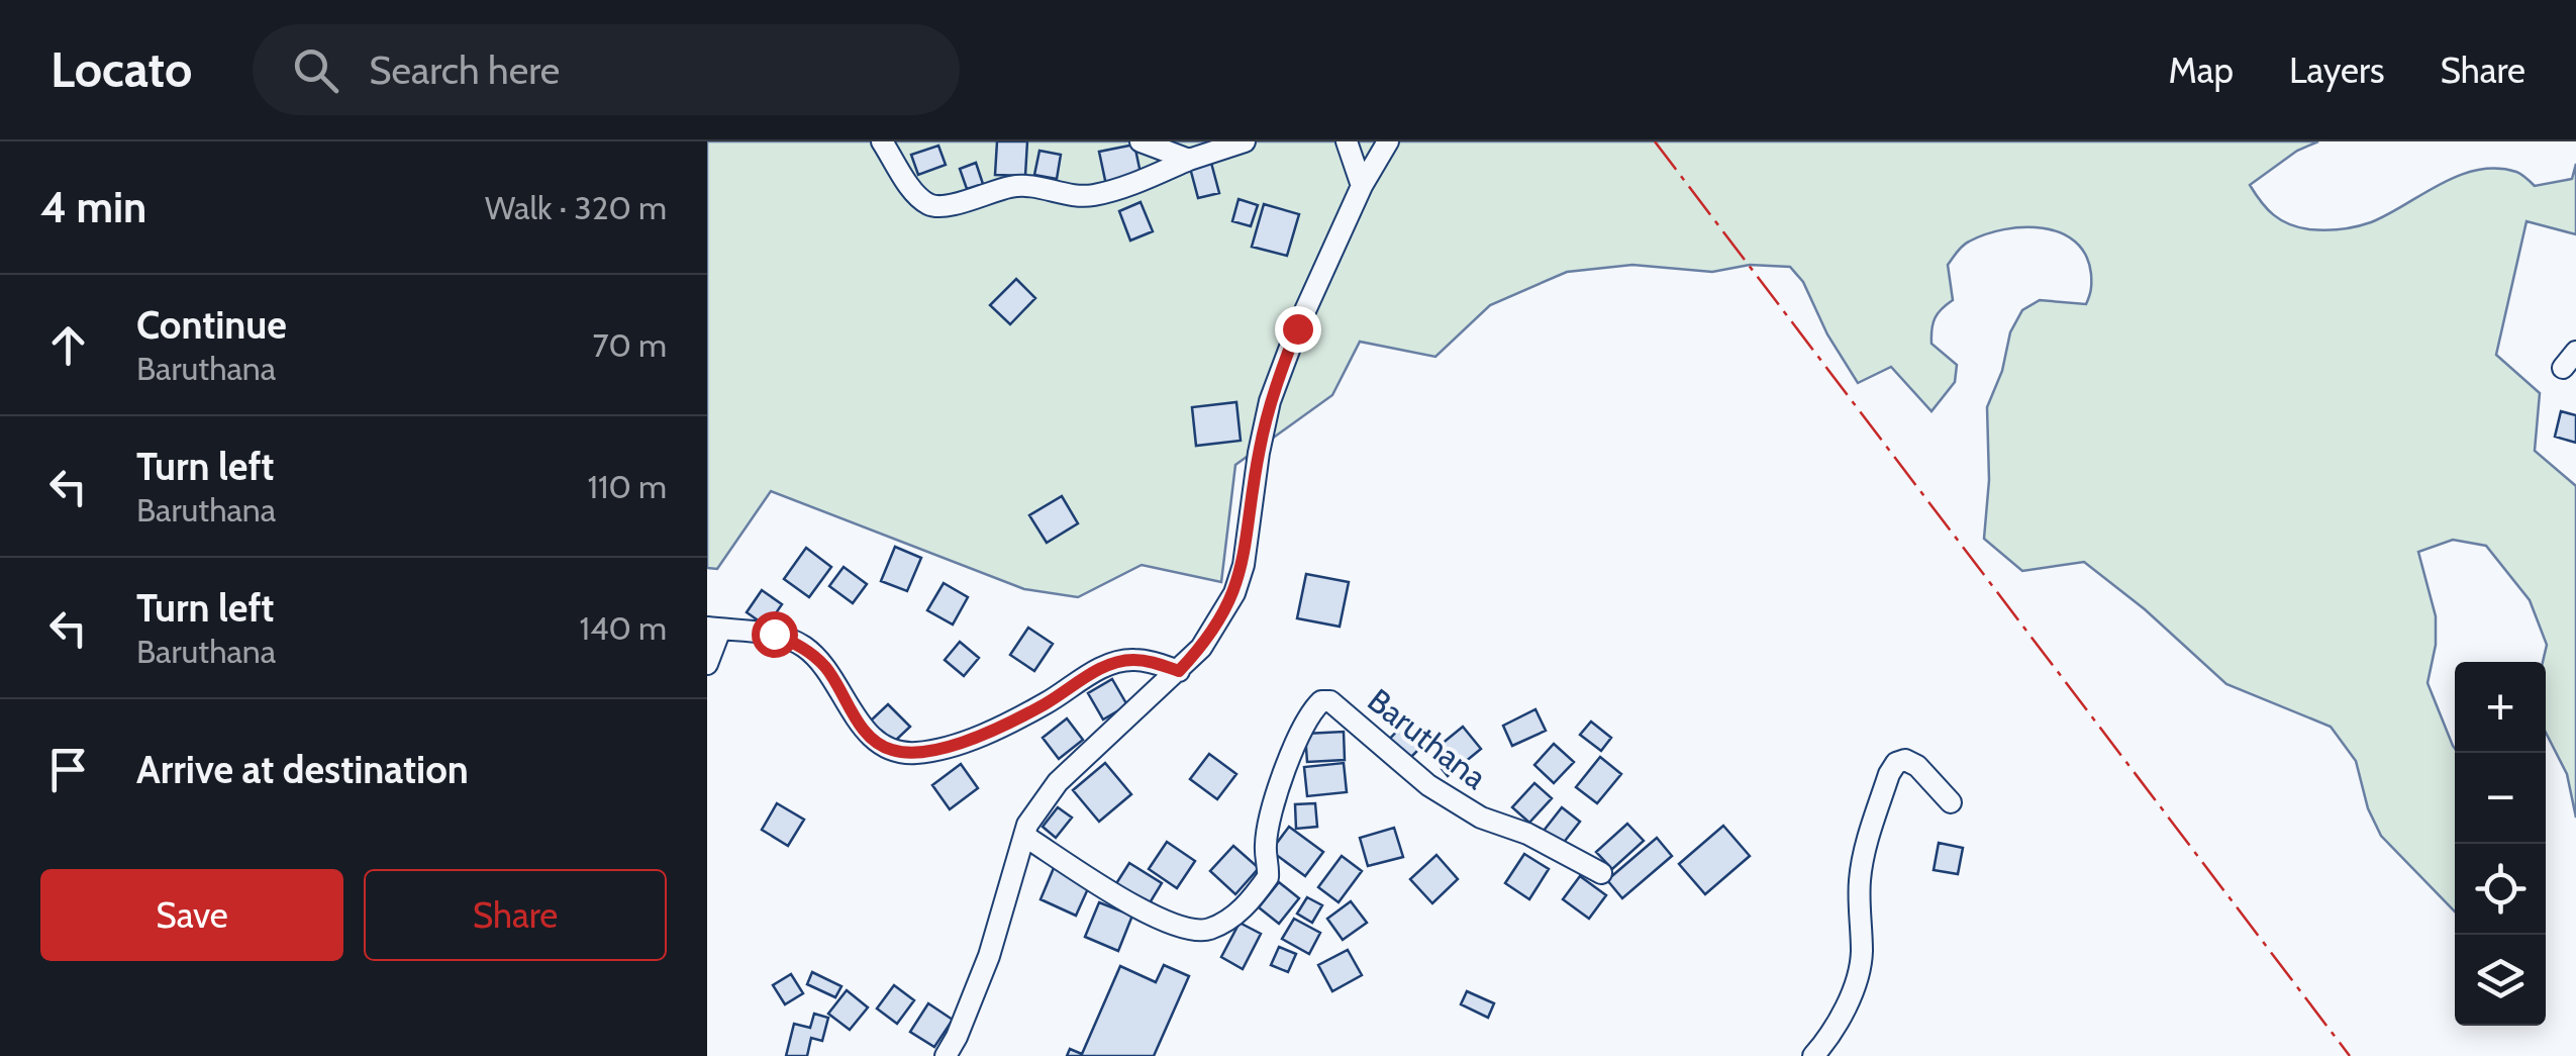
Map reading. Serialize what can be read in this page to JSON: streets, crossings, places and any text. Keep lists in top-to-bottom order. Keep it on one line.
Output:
{"streets":{"street":["Baruthana"]},"page":{"header":"Locato","search":"Search here","nav":["Map","Layers","Share"],"heading":["4 min","Walk · 320 m"],"list":[["Continue","Baruthana","70 m"],["Turn left","Baruthana","110 m"],["Turn left","Baruthana","140 m"],"Arrive at destination"],"map_buttons":["+","−"],"buttons":["Save","Share"]}}
